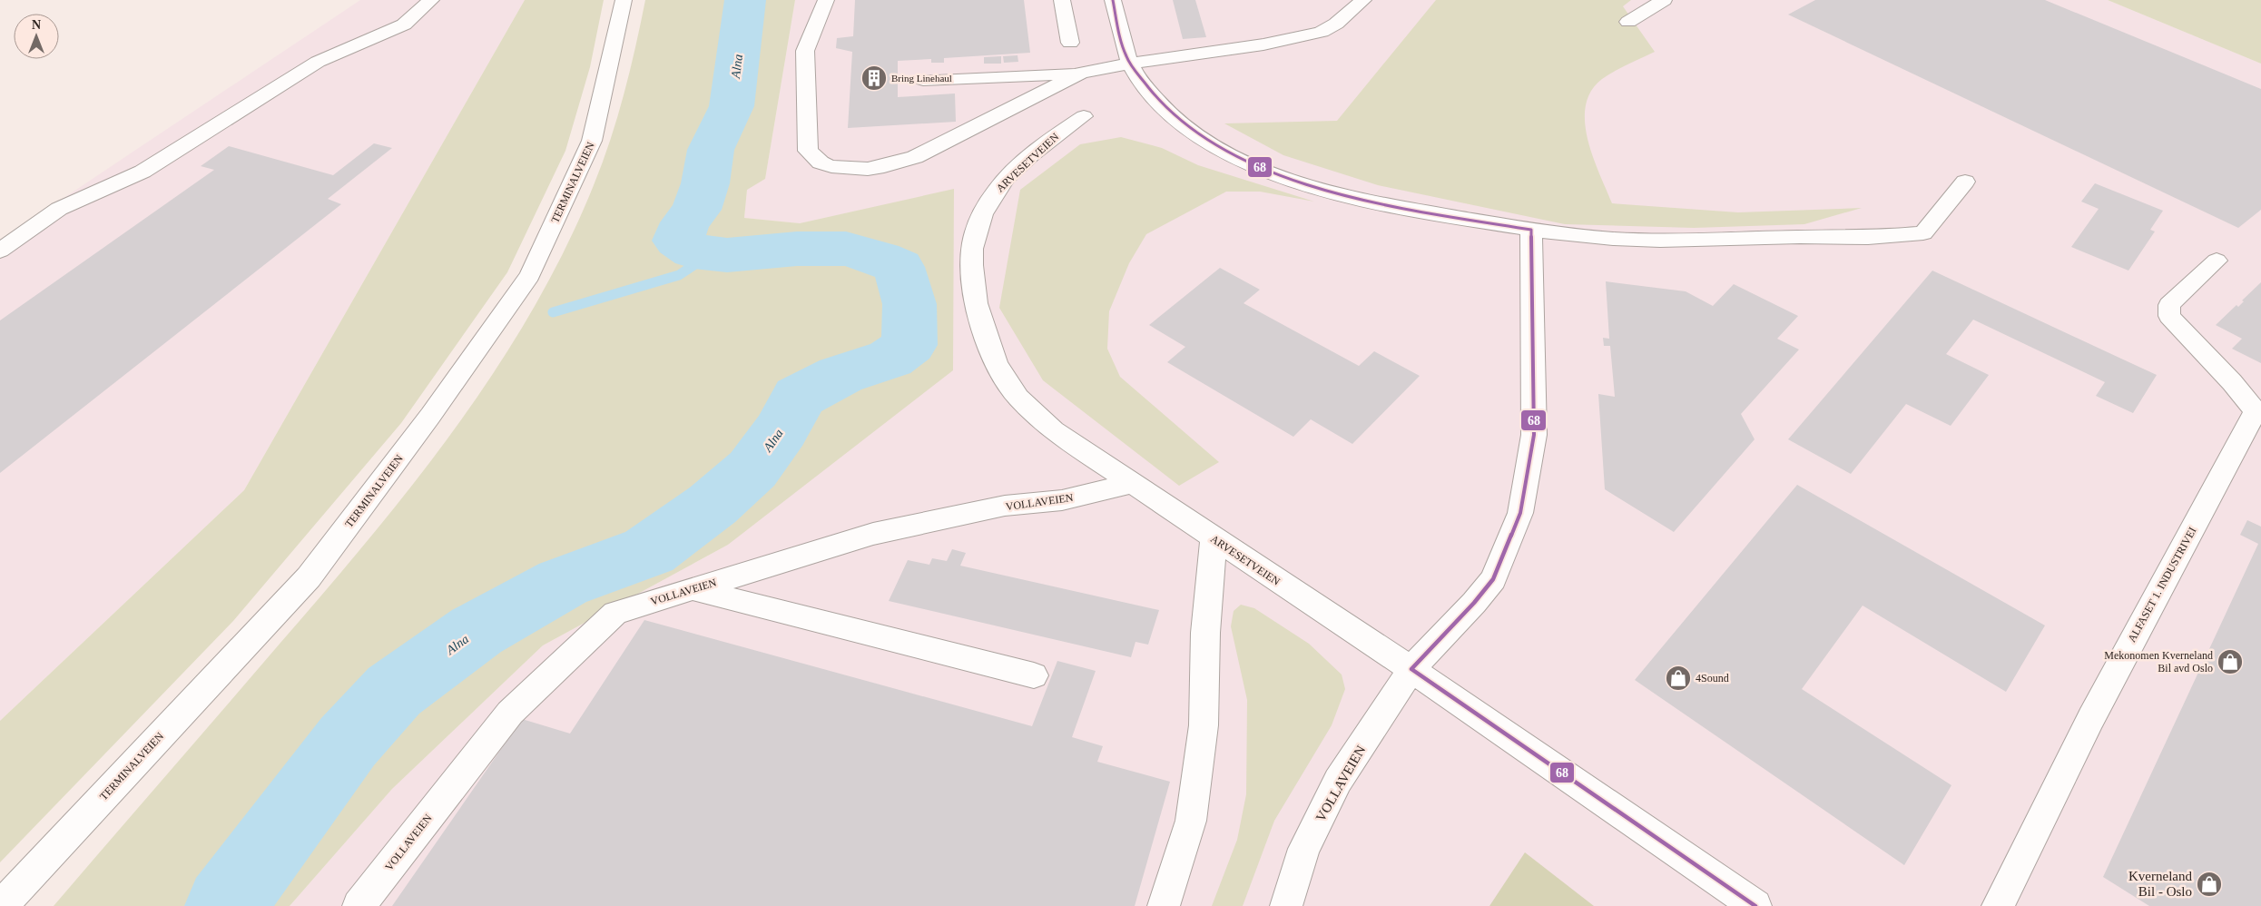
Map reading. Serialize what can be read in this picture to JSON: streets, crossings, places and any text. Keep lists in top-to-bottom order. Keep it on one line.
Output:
{"streets":{"street":["ARVESETVEIEN","TERMINALVEIEN","VOLLAVEIEN","ALFASET 1. INDUSTRIVEI"]},"crossings":[["ARVESETVEIEN","VOLLAVEIEN"]],"water":["Alna"],"places":{"building":["Bring Linehaul"],"shop":["Mekonomen Kverneland Bil avd Oslo","4Sound","Kverneland Bil - Oslo"]},"lines":["transit line 68"],"north":"top"}
